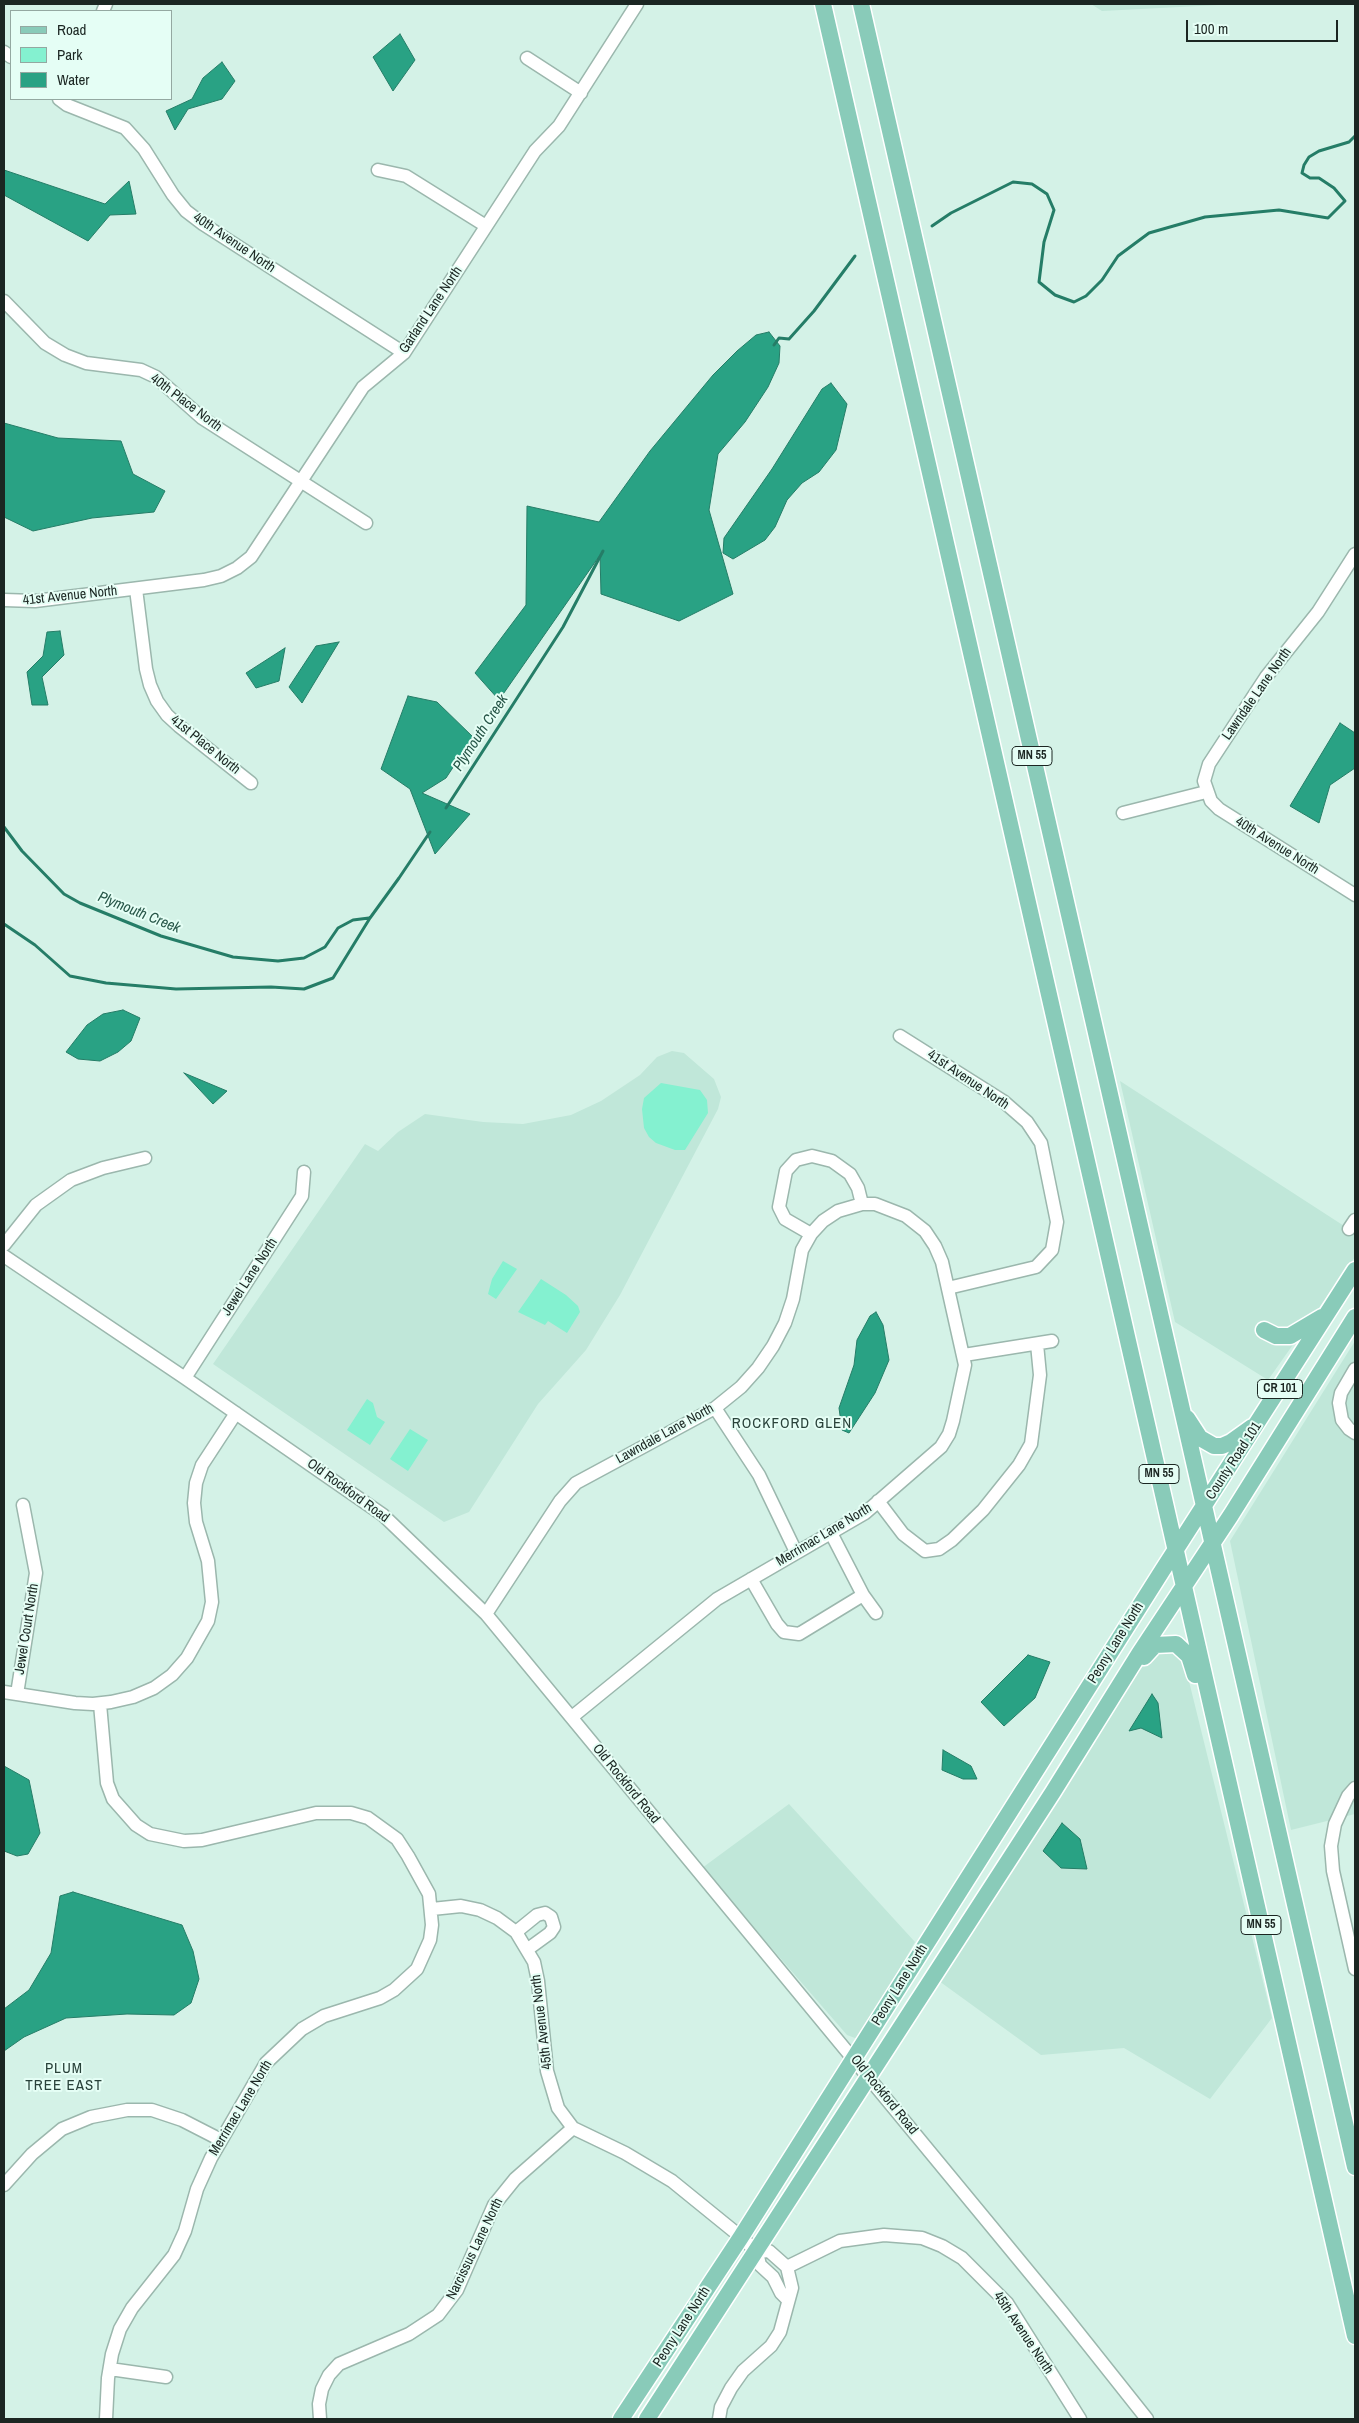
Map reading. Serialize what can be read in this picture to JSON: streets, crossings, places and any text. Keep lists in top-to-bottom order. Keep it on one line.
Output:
{"streets":{"main road":["MN 55","CR 101","County Road 101","Peony Lane North"],"street":["40th Avenue North","Garland Lane North","40th Place North","41st Avenue North","Lawndale Lane North","41st Place North","Jewel Lane North","Old Rockford Road","Merrimac Lane North","Jewel Court North","45th Avenue North","Narcissus Lane North"]},"crossings":[["40th Avenue North","Garland Lane North"],["40th Avenue North","Lawndale Lane North"],["Garland Lane North","40th Place North"],["Garland Lane North","41st Avenue North"],["Garland Lane North","41st Place North"],["41st Avenue North","Lawndale Lane North"],["41st Avenue North","41st Place North"],["41st Avenue North","Merrimac Lane North"],["Lawndale Lane North","Old Rockford Road"],["Lawndale Lane North","Merrimac Lane North"],["MN 55","County Road 101"],["MN 55","Peony Lane North"],["Jewel Lane North","Old Rockford Road"],["County Road 101","Peony Lane North"],["Old Rockford Road","Merrimac Lane North"],["Old Rockford Road","Peony Lane North"],["Merrimac Lane North","45th Avenue North"],["Peony Lane North","45th Avenue North"],["45th Avenue North","Narcissus Lane North"]],"districts":["ROCKFORD GLEN","PLUM TREE EAST"],"water":["Plymouth Creek"],"legend":["Road","Park","Water"],"scale_bar":"100 m"}
